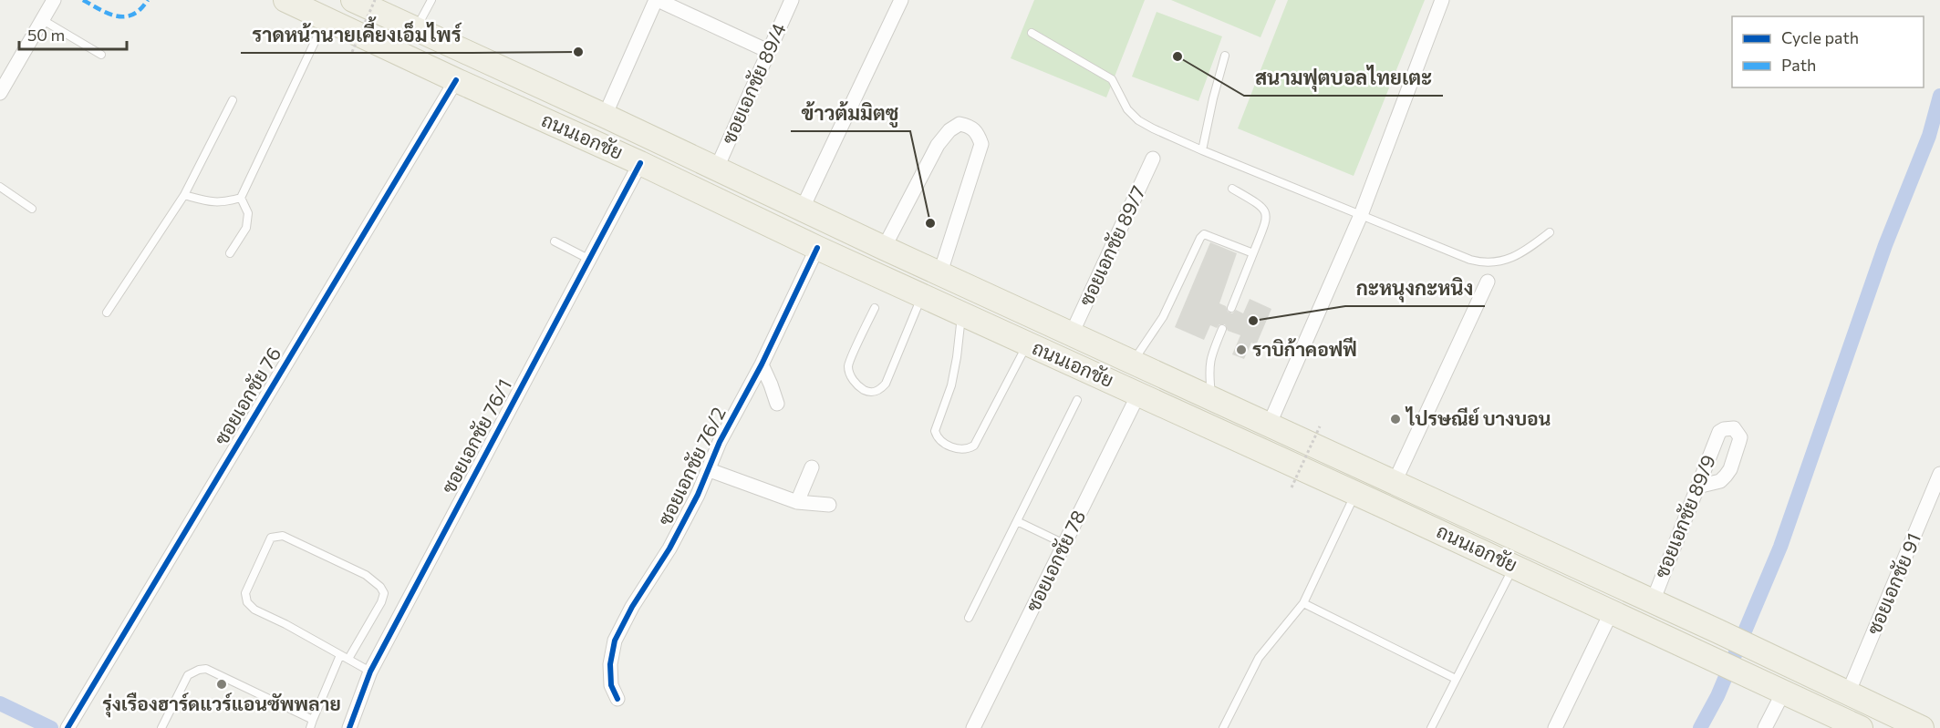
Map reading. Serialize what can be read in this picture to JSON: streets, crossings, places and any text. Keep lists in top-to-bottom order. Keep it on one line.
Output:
{"streets":{"main road":["ถนนเอกชัย"],"street":["ซอยเอกชัย 89/4","ซอยเอกชัย 89/7","ซอยเอกชัย 76","ซอยเอกชัย 76/1","ซอยเอกชัย 76/2","ซอยเอกชัย 89/9","ซอยเอกชัย 78","ซอยเอกชัย 91"]},"crossings":[["ซอยเอกชัย 89/4","ถนนเอกชัย"],["ถนนเอกชัย","ซอยเอกชัย 89/7"],["ถนนเอกชัย","ซอยเอกชัย 76"],["ถนนเอกชัย","ซอยเอกชัย 76/1"],["ถนนเอกชัย","ซอยเอกชัย 76/2"],["ถนนเอกชัย","ซอยเอกชัย 89/9"],["ถนนเอกชัย","ซอยเอกชัย 78"],["ถนนเอกชัย","ซอยเอกชัย 91"]],"places":["ราดหน้านายเคี้ยงเอ็มไพร์","สนามฟุตบอลไทยเตะ","ข้าวต้มมิตซู","กะหนุงกะหนิง","ราบิก้าคอฟฟี","ไปรษณีย์ บางบอน","รุ่งเรืองฮาร์ดแวร์แอนซัพพลาย"],"legend":["Cycle path","Path"],"scale_bar":"50 m"}
